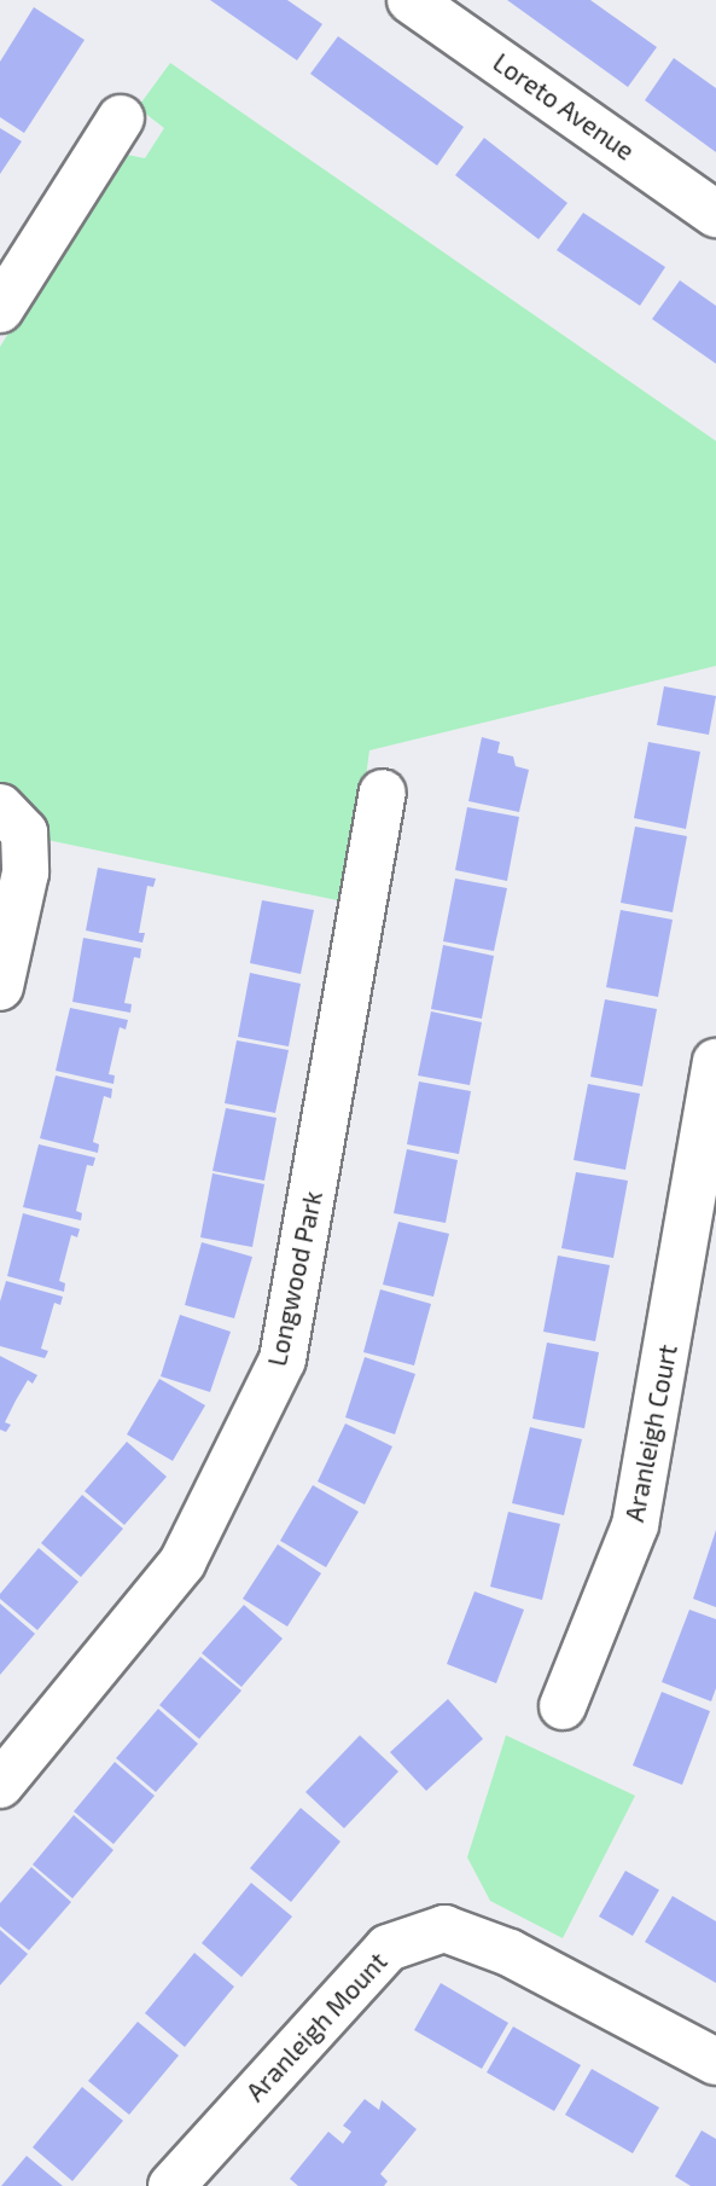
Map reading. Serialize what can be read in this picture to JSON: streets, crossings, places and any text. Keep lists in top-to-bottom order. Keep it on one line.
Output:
{"streets":{"street":["Loreto Avenue","Longwood Park","Aranleigh Court","Aranleigh Mount"]}}
